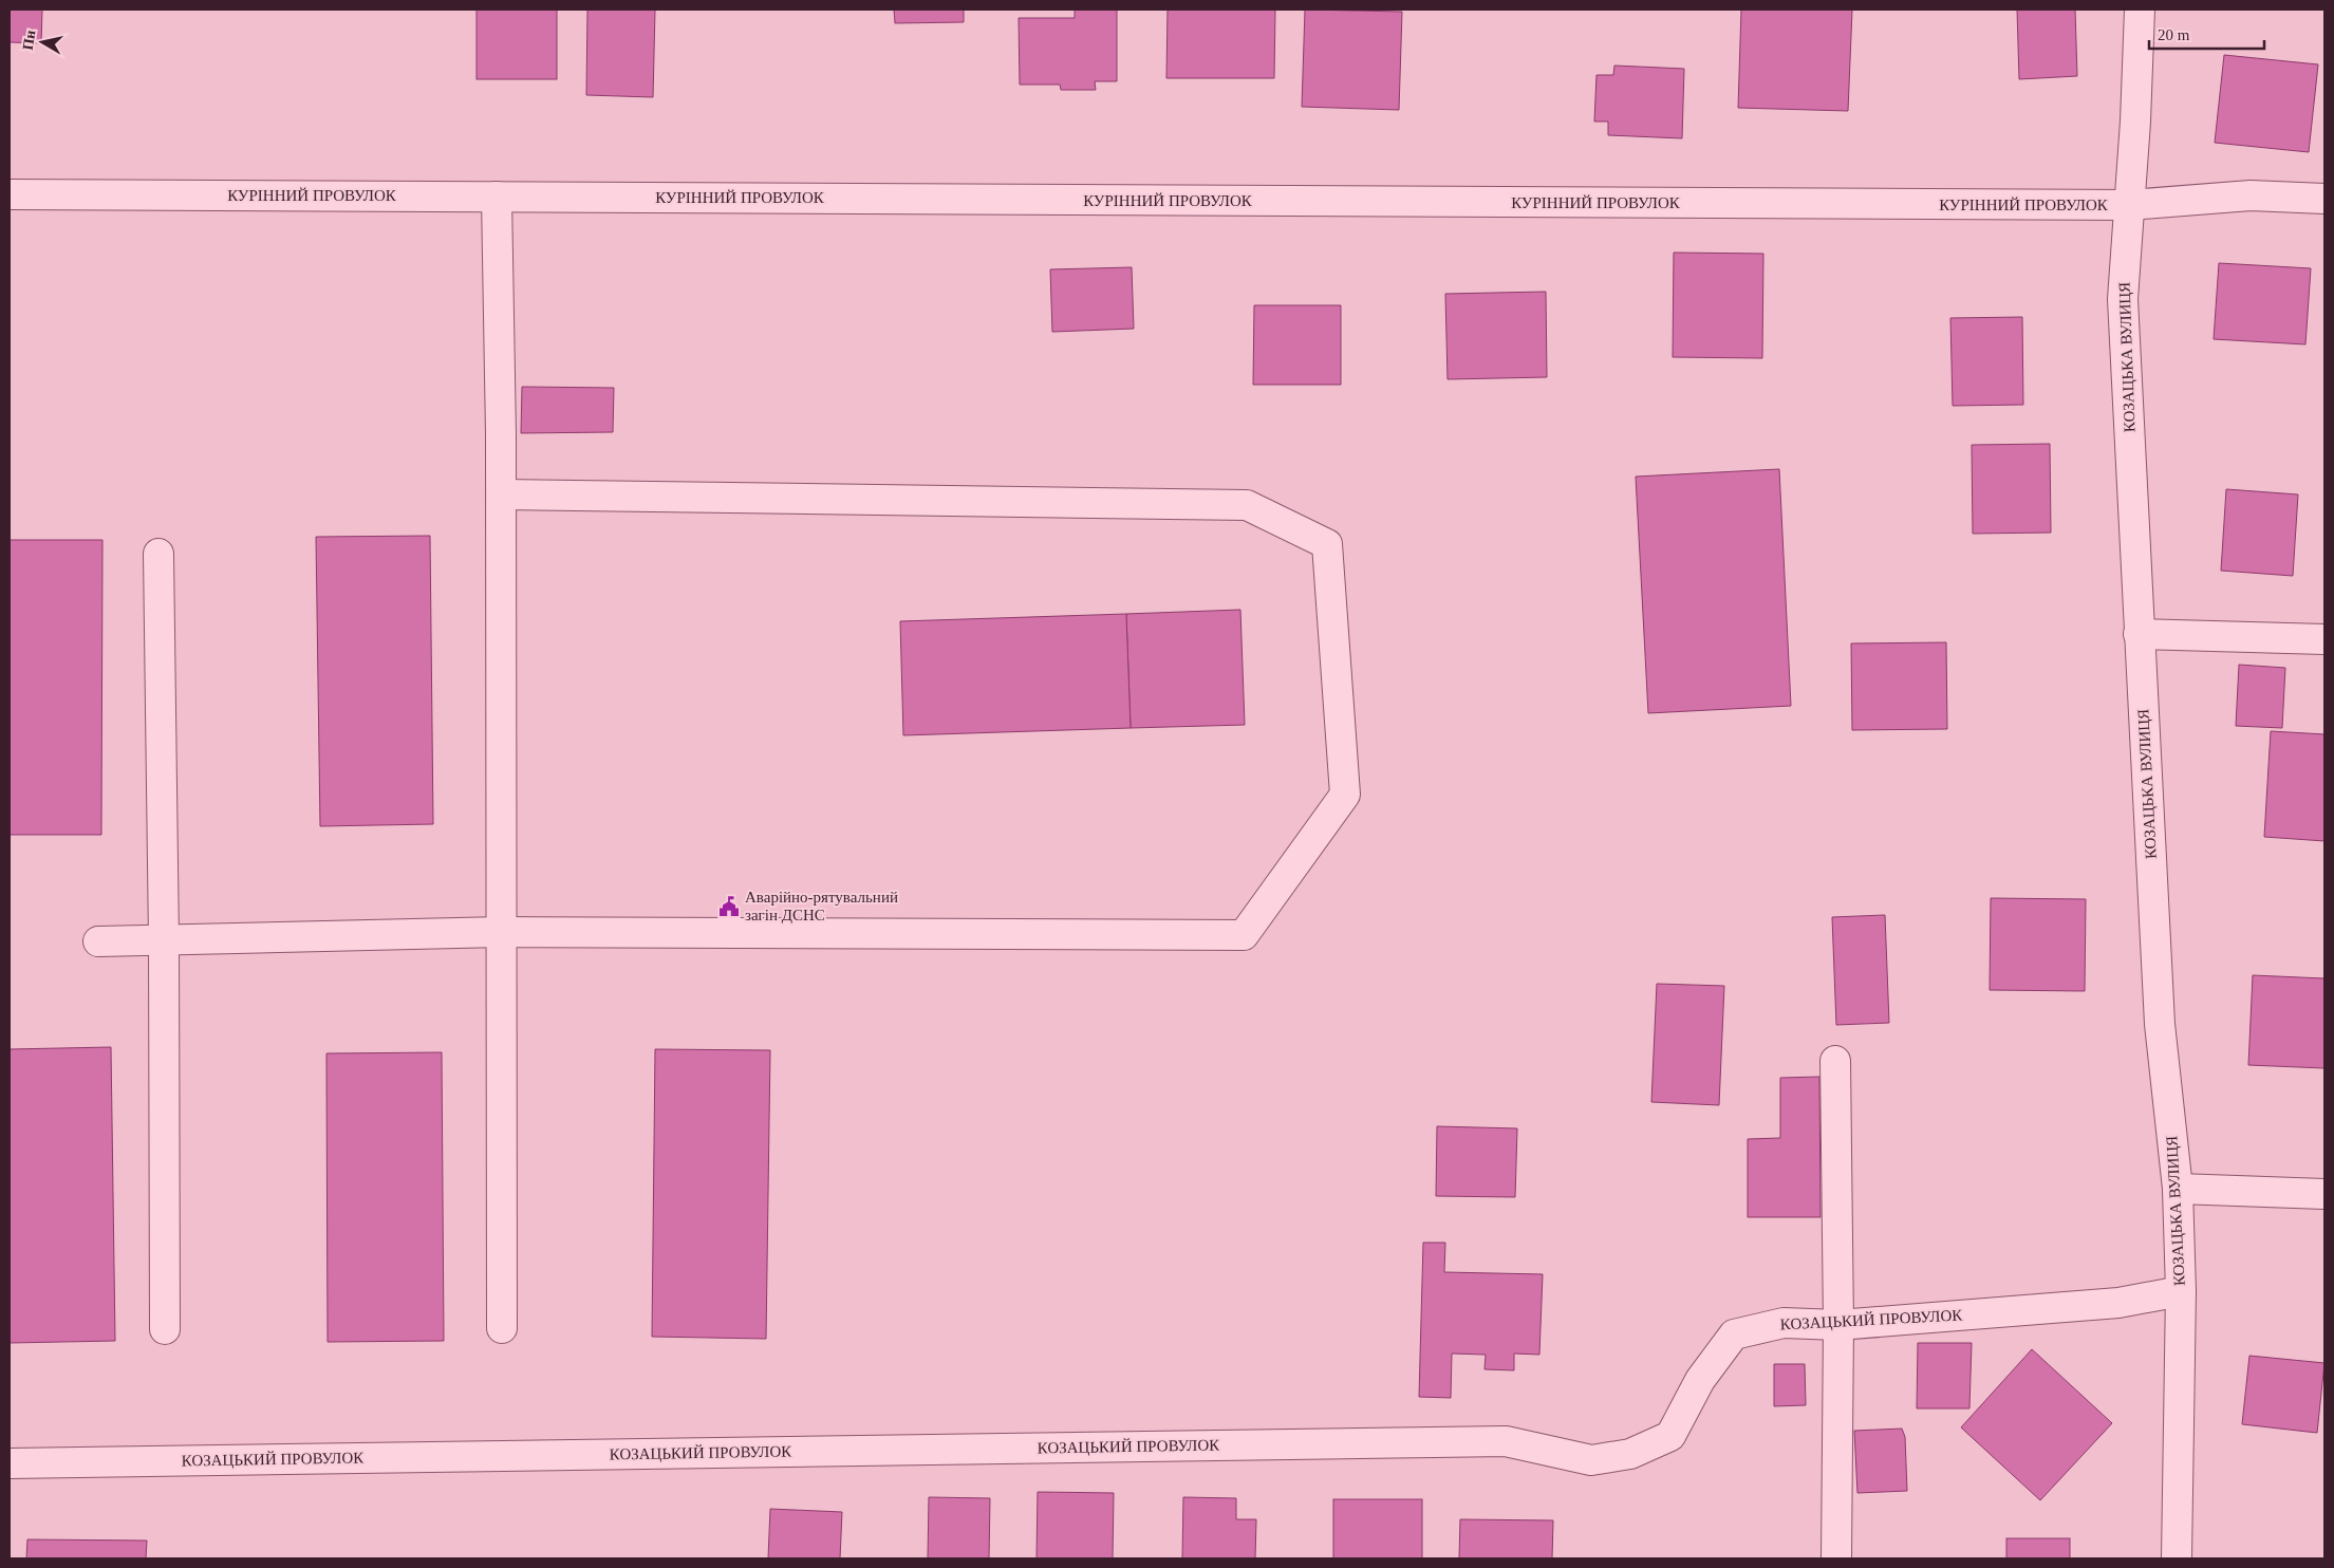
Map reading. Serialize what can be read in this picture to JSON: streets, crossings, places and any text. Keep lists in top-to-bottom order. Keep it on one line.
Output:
{"streets":{"street":["КУРІННИЙ ПРОВУЛОК","КОЗАЦЬКА ВУЛИЦЯ","КОЗАЦЬКИЙ ПРОВУЛОК"]},"crossings":[["КУРІННИЙ ПРОВУЛОК","КОЗАЦЬКА ВУЛИЦЯ"],["КОЗАЦЬКА ВУЛИЦЯ","КОЗАЦЬКИЙ ПРОВУЛОК"]],"places":{"public building":["Аварійно-рятувальний загін ДСНС"]},"scale_bar":"20 m","north":"left"}
